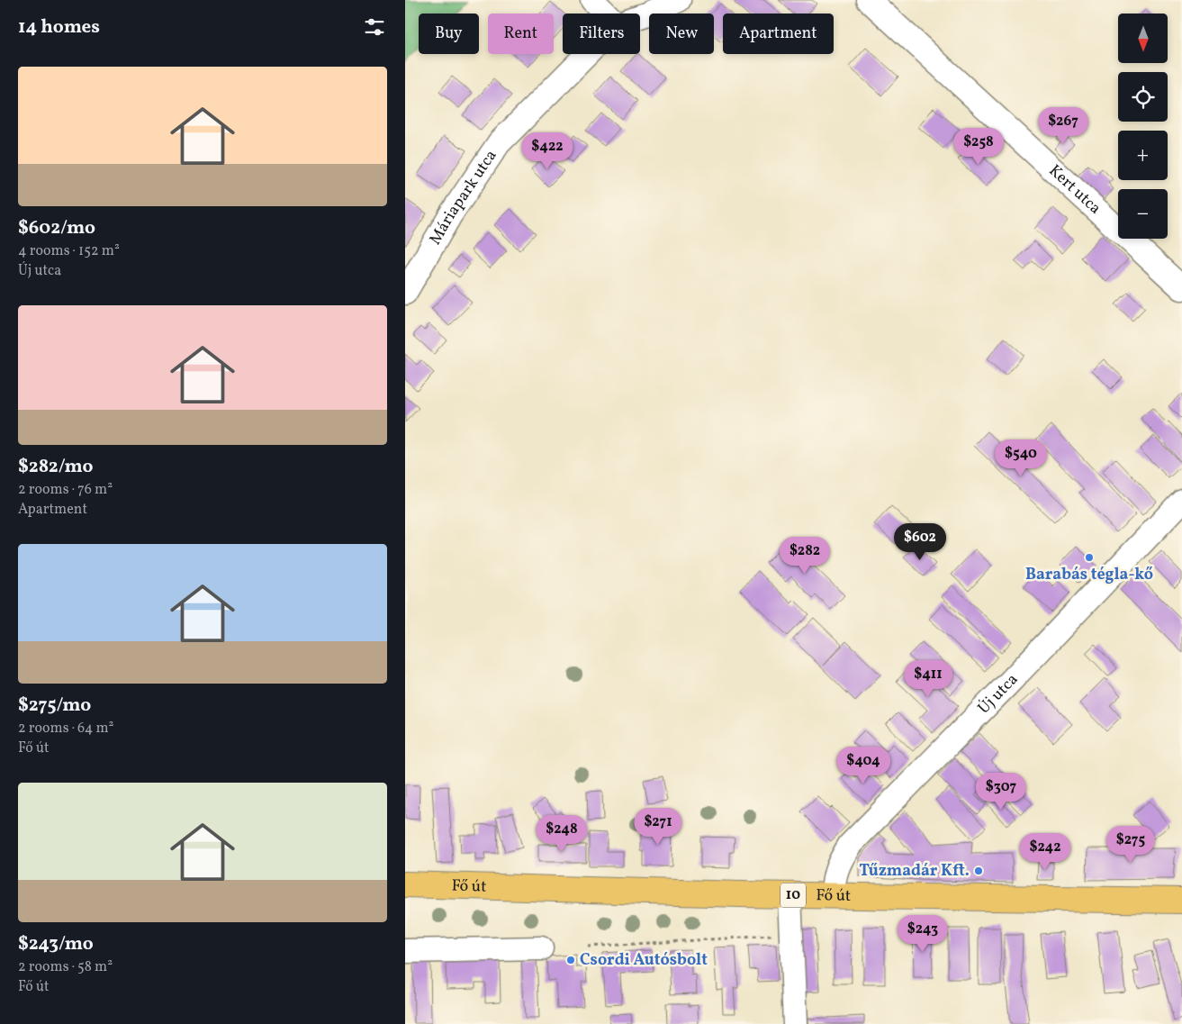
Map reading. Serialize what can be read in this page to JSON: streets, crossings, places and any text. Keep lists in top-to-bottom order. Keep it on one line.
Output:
{"streets":{"main road":["Fő út","10"],"street":["Kert utca","Máriapark utca","Új utca"]},"crossings":[["Új utca","Fő út"]],"places":["Barabás tégla-kő","Tűzmadár Kft.","Csordi Autósbolt"],"north":"bottom","page":{"heading":"14 homes","map_buttons":["+","−"],"chip":["Buy","Rent","Filters","New","Apartment"],"list":[{"name":"$602/mo","note":"4 rooms · 152 m² · Új utca"},{"name":"$282/mo","note":"2 rooms · 76 m² · Apartment"},{"name":"$275/mo","note":"2 rooms · 64 m² · Fő út"},{"name":"$243/mo","note":"2 rooms · 58 m² · Fő út"}],"price":["$267","$258","$422","$540","$602","$282","$411","$404","$307","$271","$248","$275","$242","$243"]}}
